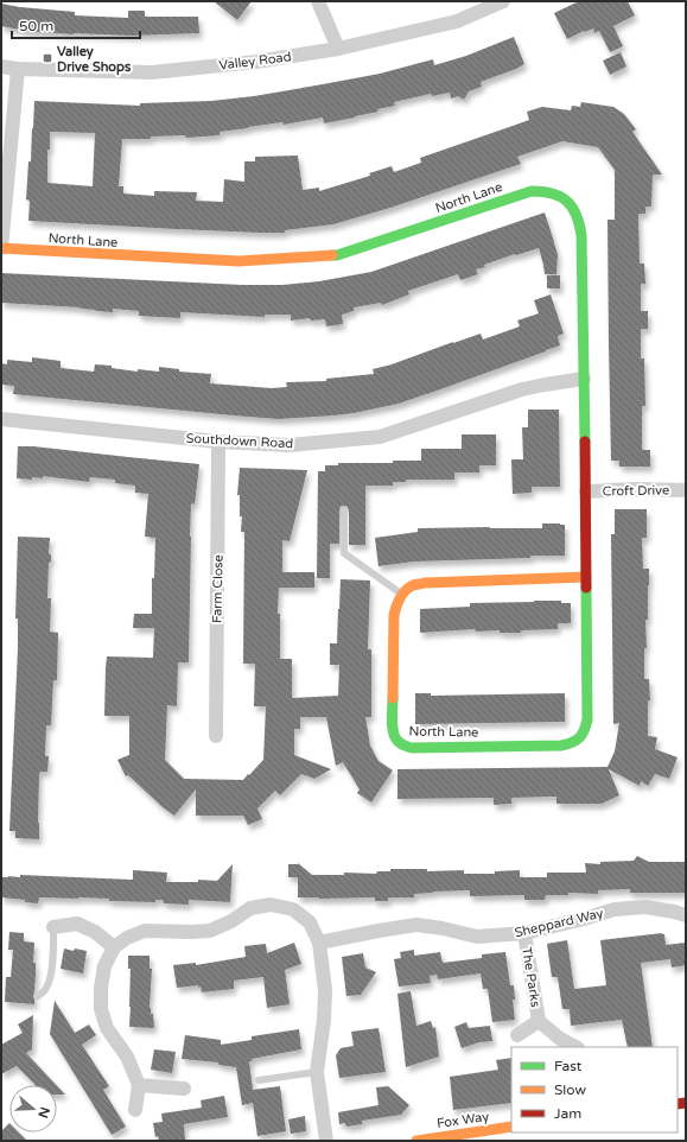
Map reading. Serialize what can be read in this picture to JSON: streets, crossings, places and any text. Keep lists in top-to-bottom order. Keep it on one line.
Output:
{"streets":{"street":["Valley Road","North Lane","Southdown Road","Croft Drive","Farm Close","Sheppard Way","The Parks","Fox Way"]},"crossings":[["North Lane","Southdown Road"],["North Lane","Croft Drive"],["Southdown Road","Farm Close"],["Sheppard Way","The Parks"]],"places":{"transit":["Valley Drive Shops"]},"legend":["Fast","Slow","Jam"],"scale_bar":"50 m","north":"right"}
